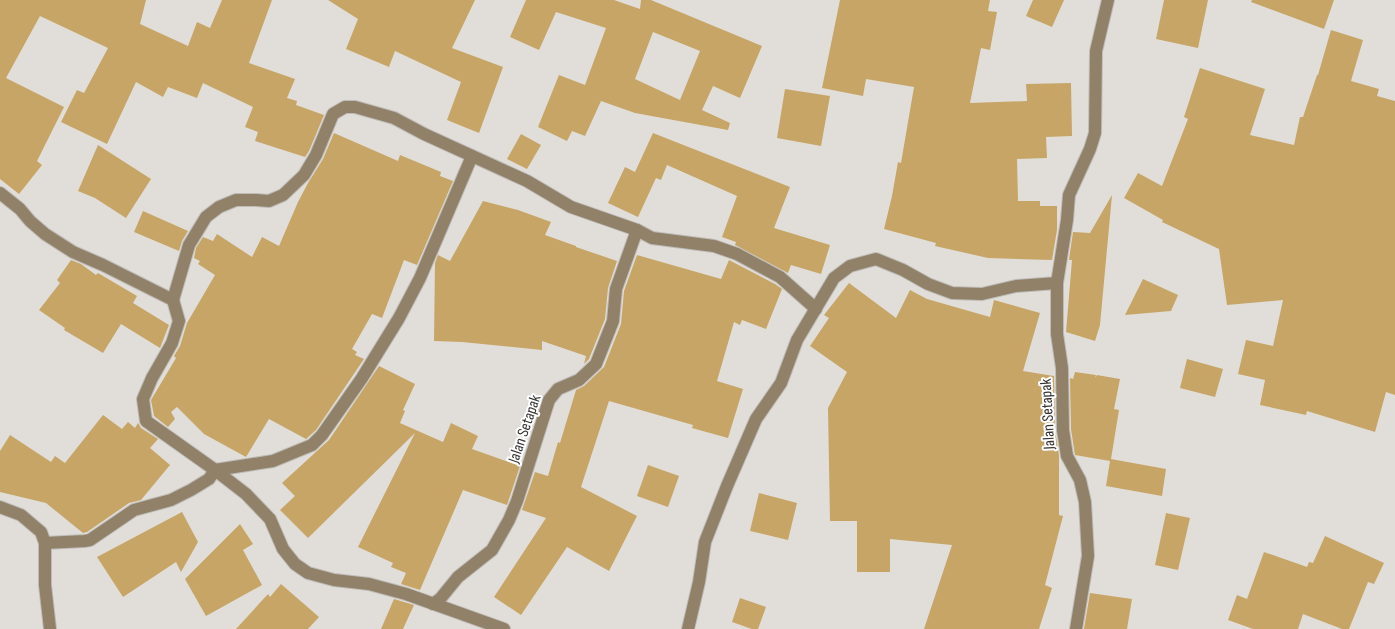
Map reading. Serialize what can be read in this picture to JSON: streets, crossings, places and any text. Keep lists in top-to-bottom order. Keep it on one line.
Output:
{"streets":{"street":["Jalan Setapak"]}}
